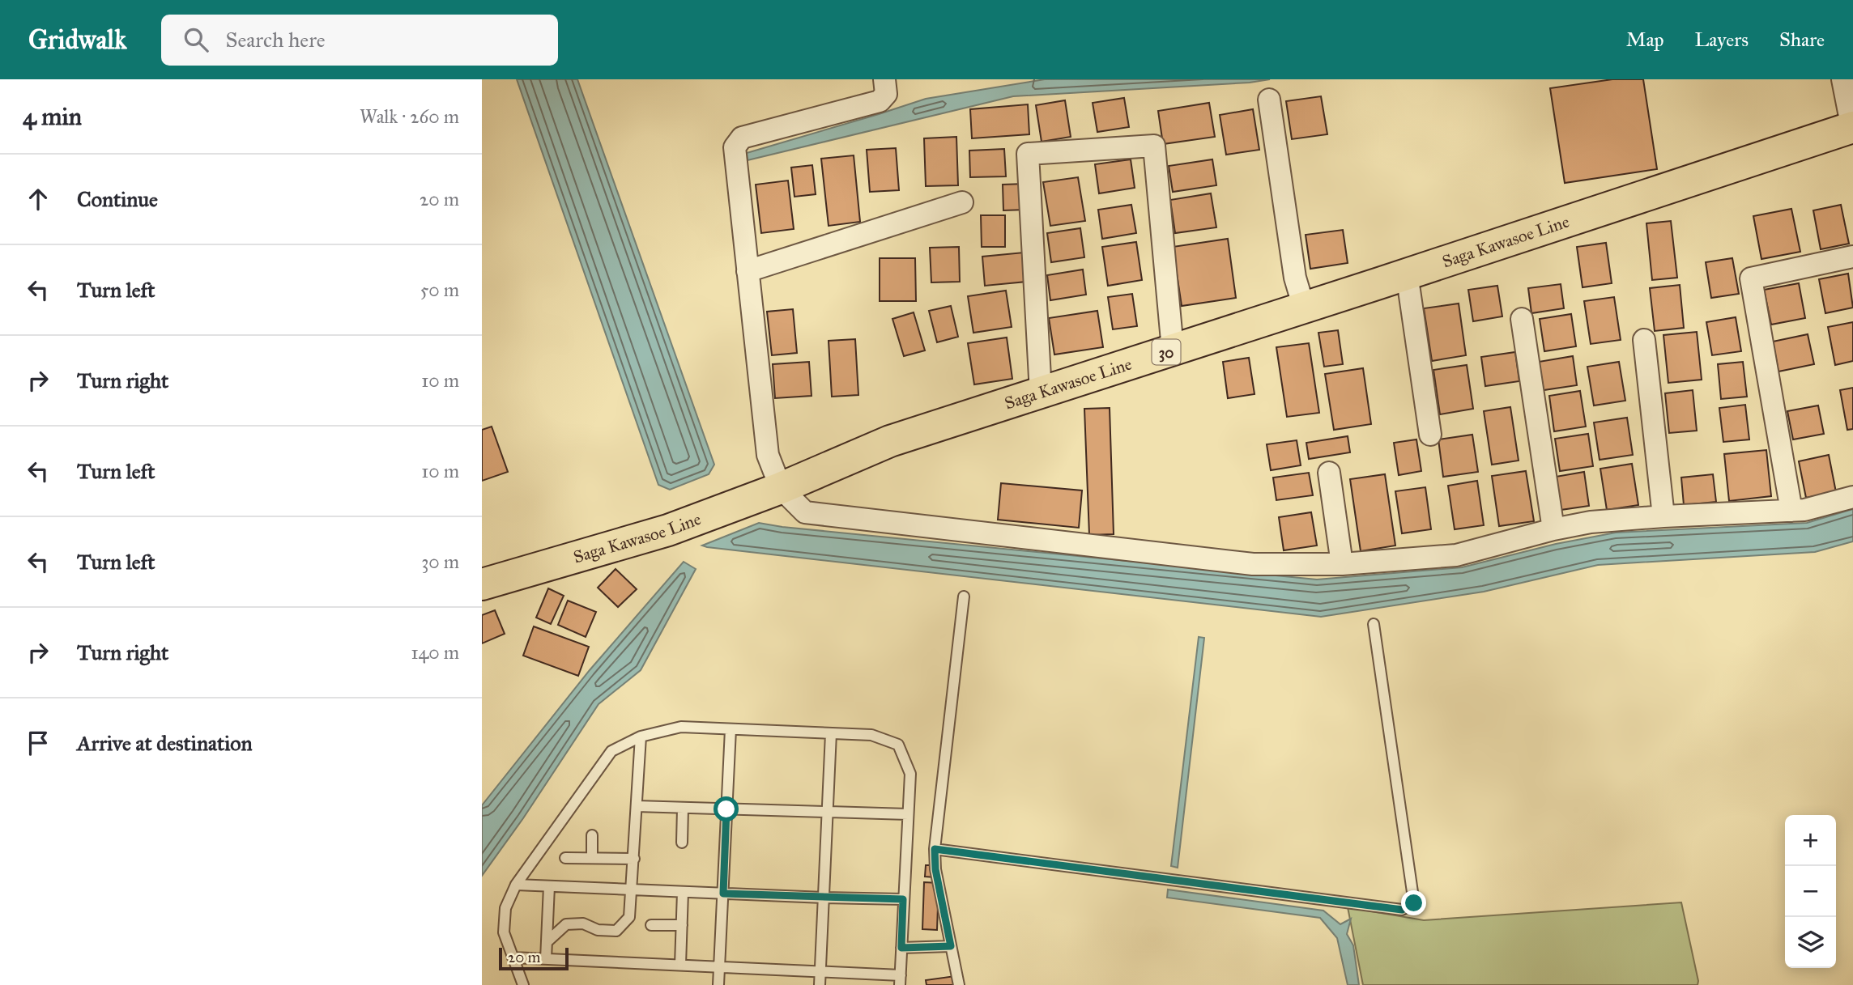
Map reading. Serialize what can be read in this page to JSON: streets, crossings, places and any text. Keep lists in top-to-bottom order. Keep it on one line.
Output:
{"streets":{"main road":["Saga Kawasoe Line","30"]},"scale_bar":"20 m","page":{"header":"Gridwalk","search":"Search here","nav":["Map","Layers","Share"],"heading":["4 min","Walk · 260 m"],"list":[["Continue","20 m"],["Turn left","50 m"],["Turn right","10 m"],["Turn left","10 m"],["Turn left","30 m"],["Turn right","140 m"],"Arrive at destination"],"map_buttons":["+","−"],"scale":"20 m"}}
